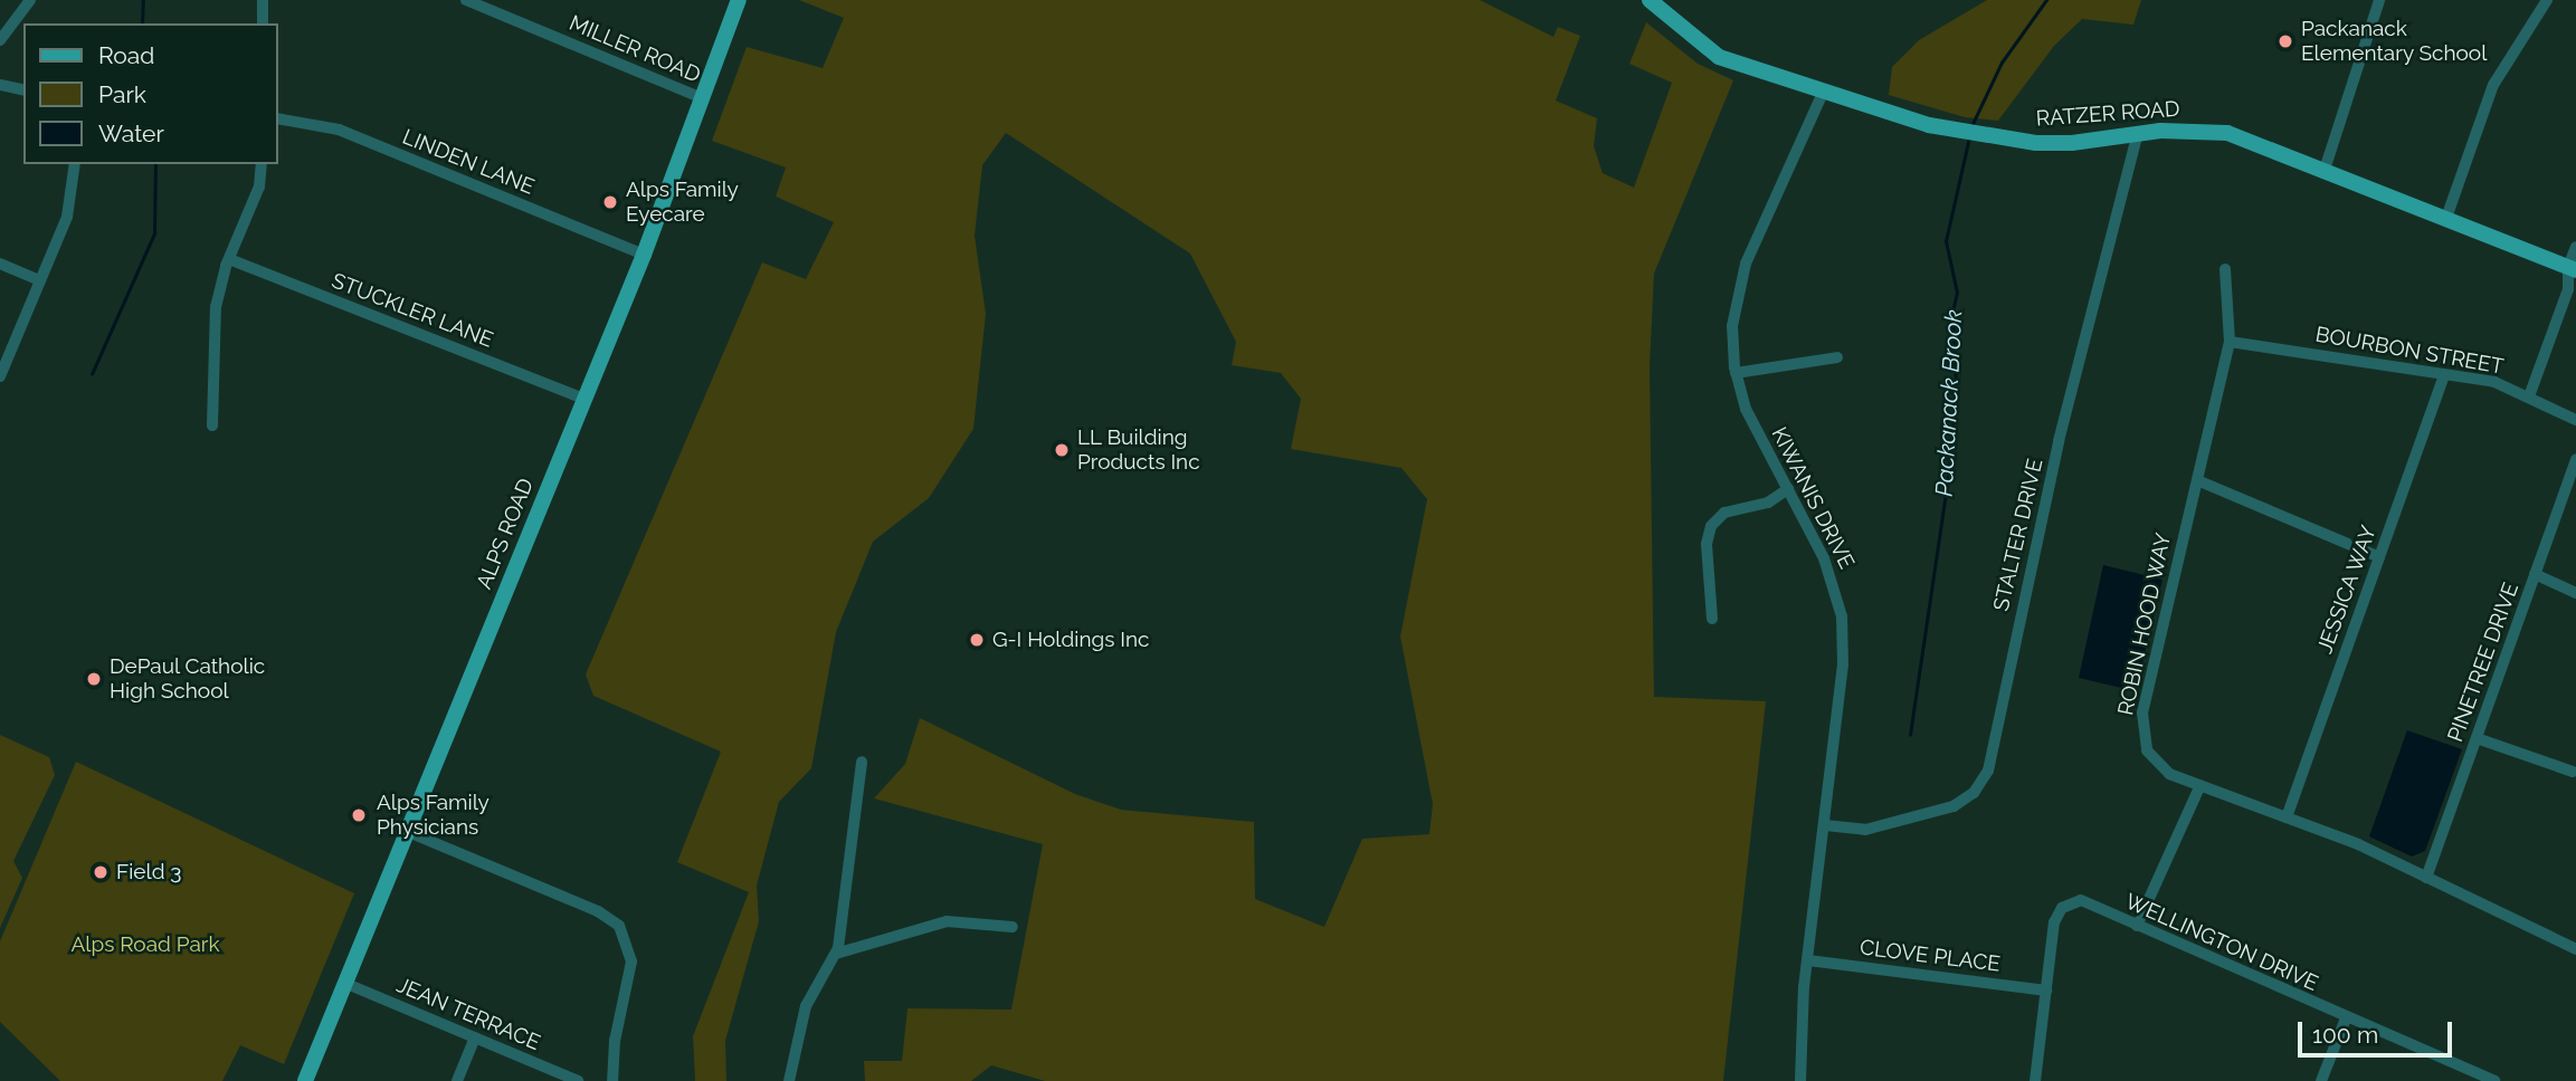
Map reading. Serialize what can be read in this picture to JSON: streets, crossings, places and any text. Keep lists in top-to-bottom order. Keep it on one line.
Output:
{"streets":{"main road":["RATZER ROAD","ALPS ROAD"],"street":["MILLER ROAD","LINDEN LANE","STUCKLER LANE","BOURBON STREET","KIWANIS DRIVE","STALTER DRIVE","JESSICA WAY","ROBIN HOOD WAY","PINETREE DRIVE","WELLINGTON DRIVE","CLOVE PLACE","JEAN TERRACE"]},"crossings":[["MILLER ROAD","ALPS ROAD"],["RATZER ROAD","KIWANIS DRIVE"],["RATZER ROAD","STALTER DRIVE"],["LINDEN LANE","ALPS ROAD"],["STUCKLER LANE","ALPS ROAD"],["BOURBON STREET","JESSICA WAY"],["BOURBON STREET","ROBIN HOOD WAY"],["KIWANIS DRIVE","STALTER DRIVE"],["KIWANIS DRIVE","CLOVE PLACE"],["ALPS ROAD","JEAN TERRACE"],["JESSICA WAY","ROBIN HOOD WAY"],["ROBIN HOOD WAY","PINETREE DRIVE"],["WELLINGTON DRIVE","CLOVE PLACE"]],"water":["Packanack Brook"],"parks":["Alps Road Park"],"places":["Packanack Elementary School","Alps Family Eyecare","LL Building Products Inc","G-I Holdings Inc","DePaul Catholic High School","Alps Family Physicians","Field 3"],"legend":["Road","Park","Water"],"scale_bar":"100 m"}
